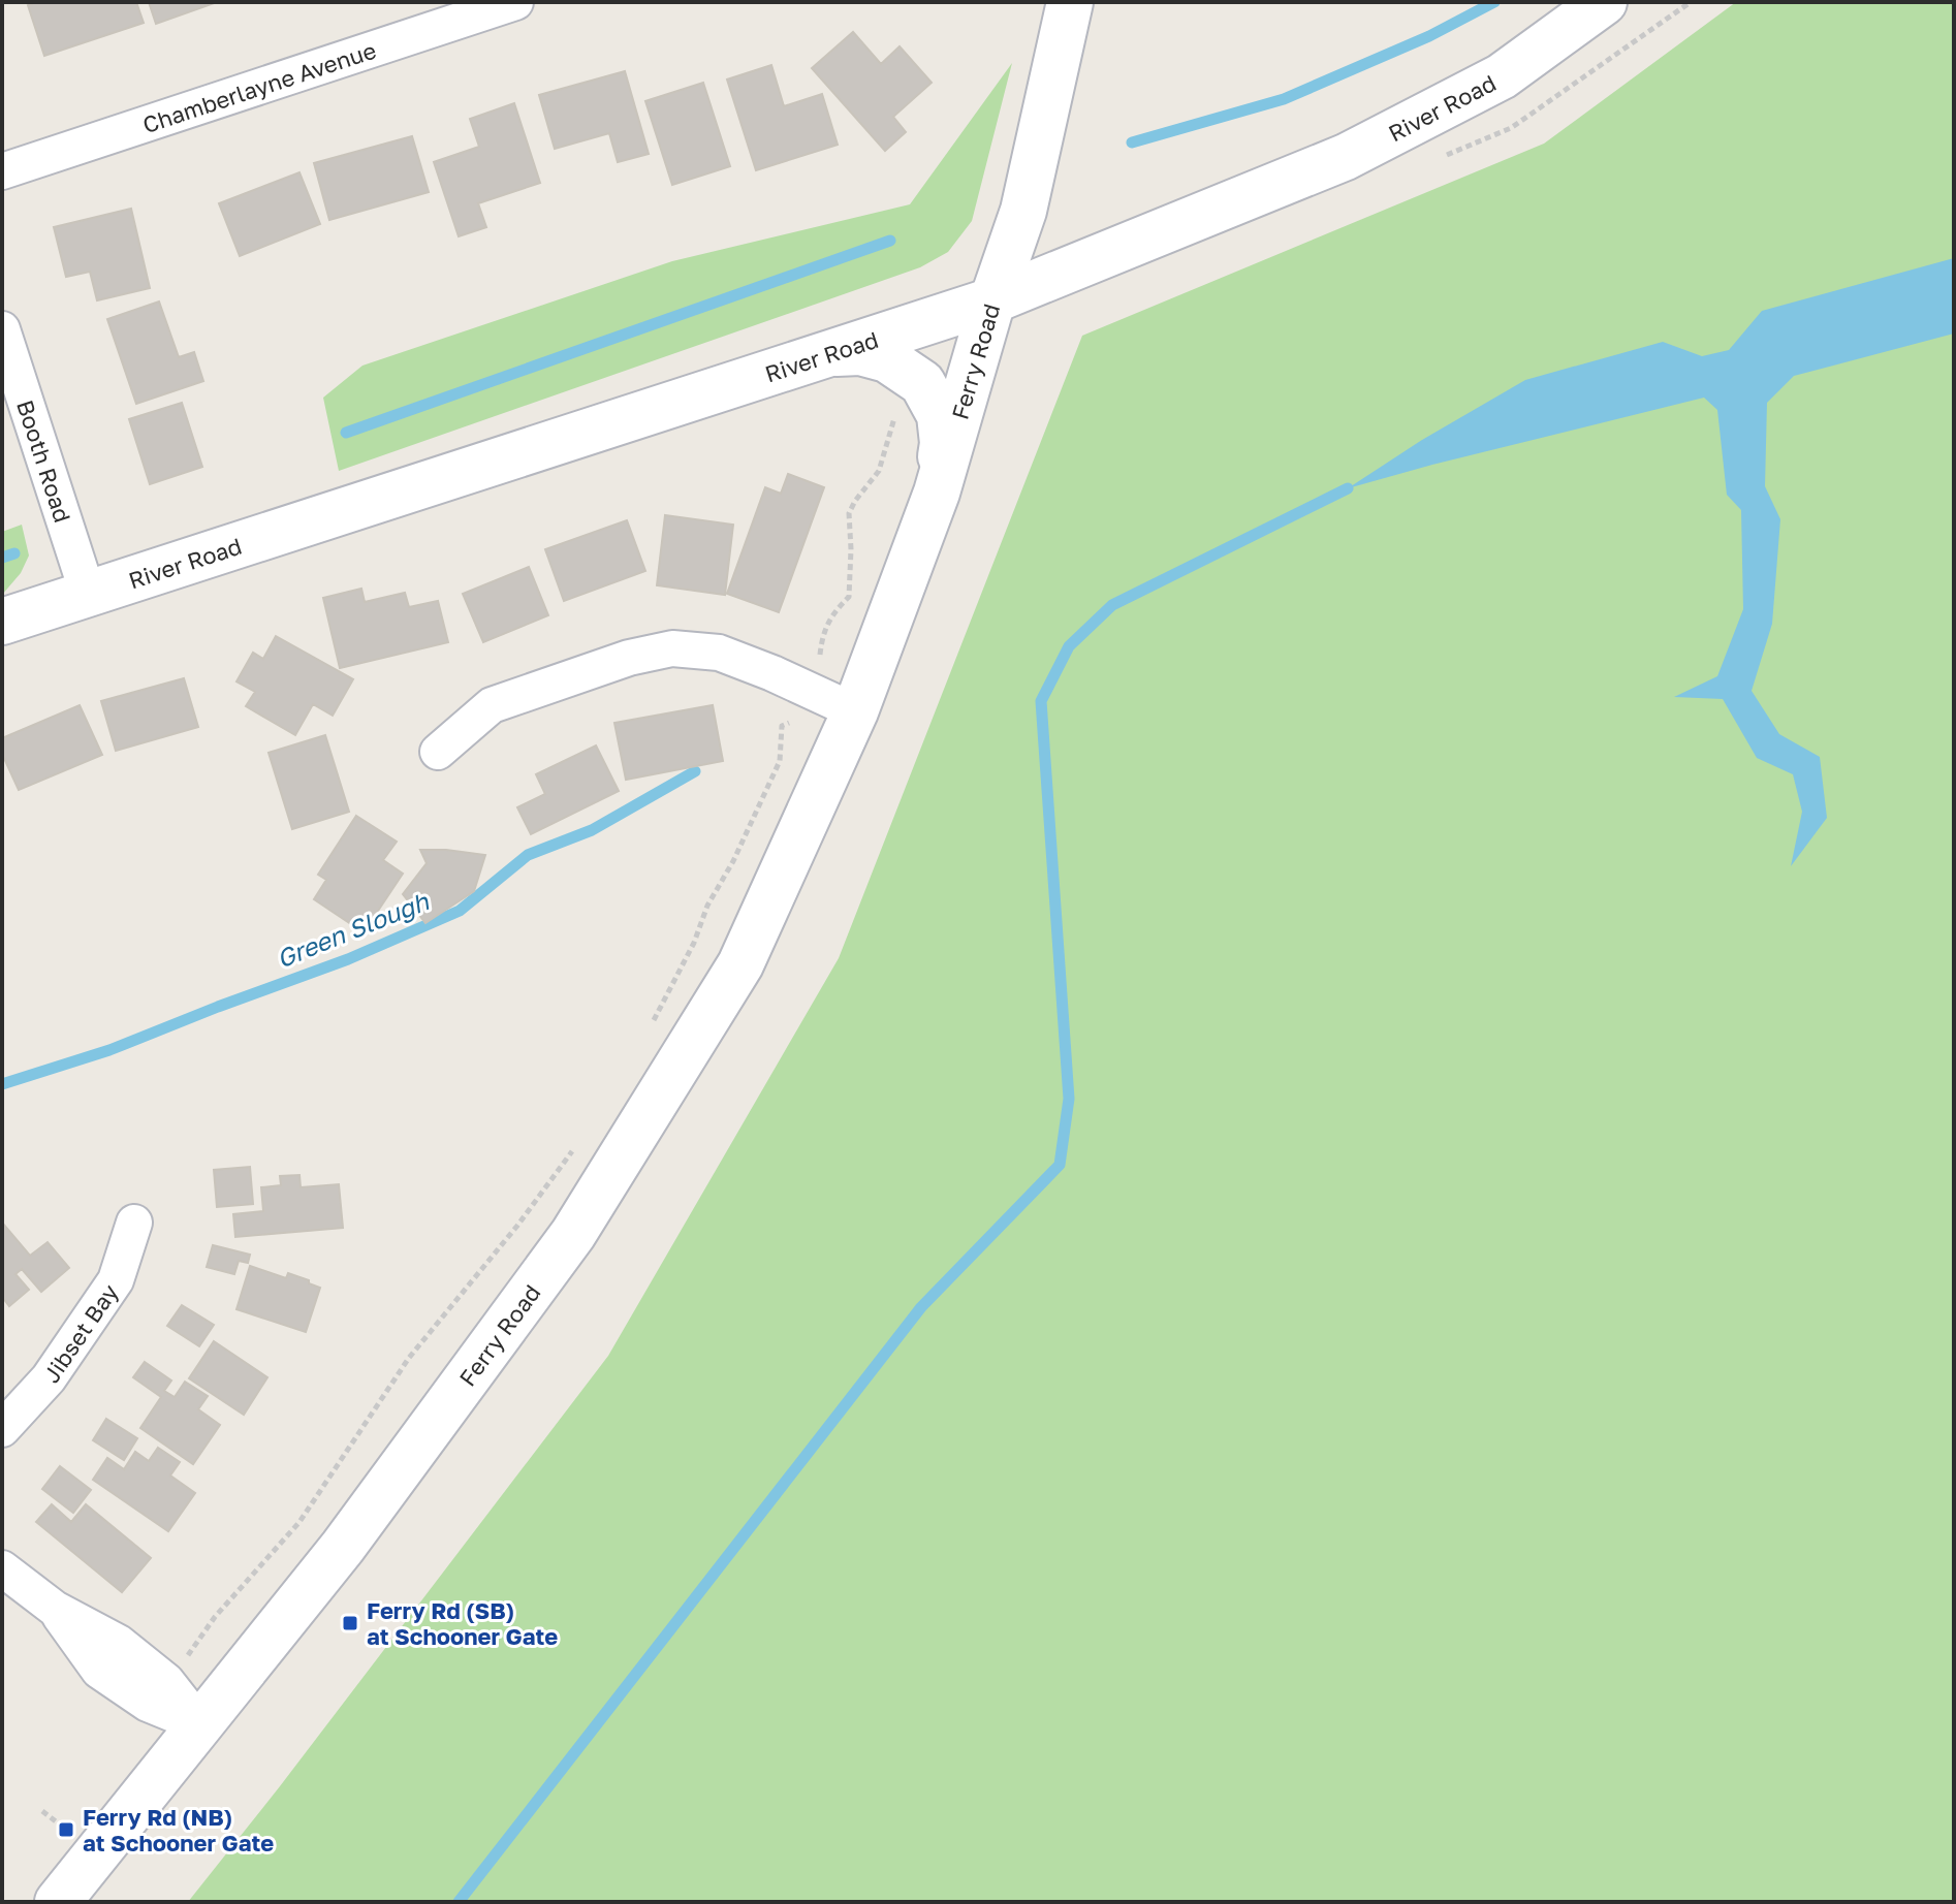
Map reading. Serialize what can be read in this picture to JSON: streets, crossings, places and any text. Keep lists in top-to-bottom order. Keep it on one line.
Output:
{"streets":{"street":["Chamberlayne Avenue","River Road","Ferry Road","Booth Road","Jibset Bay"]},"crossings":[["River Road","Ferry Road"],["River Road","Booth Road"]],"water":["Green Slough"],"places":{"transit":["Ferry Rd (SB) at Schooner Gate","Ferry Rd (NB) at Schooner Gate"]}}
